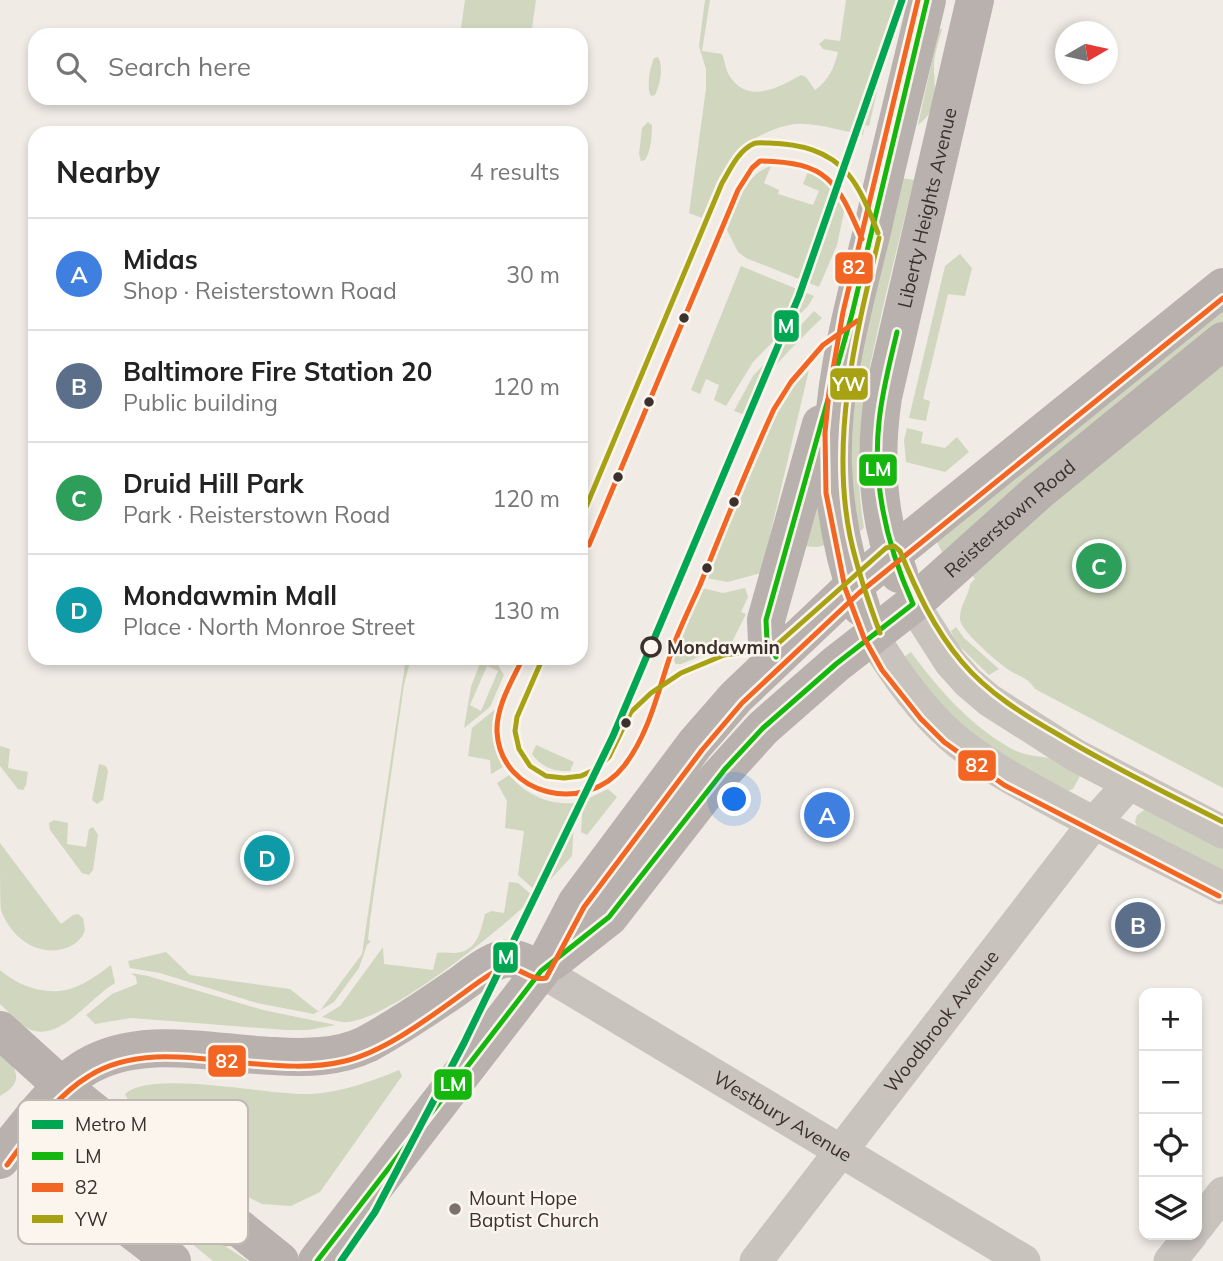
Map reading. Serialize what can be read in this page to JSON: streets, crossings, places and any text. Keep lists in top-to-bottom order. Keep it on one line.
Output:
{"streets":{"main road":["Liberty Heights Avenue","Reisterstown Road"],"street":["Woodbrook Avenue","Westbury Avenue"]},"crossings":[["Liberty Heights Avenue","Reisterstown Road"],["Liberty Heights Avenue","Woodbrook Avenue"],["Reisterstown Road","Westbury Avenue"],["Woodbrook Avenue","Westbury Avenue"]],"places":["Mondawmin","Mount Hope Baptist Church"],"lines":["metro line M","transit line LM","transit line 82","transit line YW"],"legend":["Metro M","LM","82","YW"],"north":"right","page":{"search":"Search here","heading":["Nearby","4 results"],"list":[{"mark":"A","name":"Midas","note":"Shop · Reisterstown Road","value":"30 m"},{"mark":"B","name":"Baltimore Fire Station 20","note":"Public building","value":"120 m"},{"mark":"C","name":"Druid Hill Park","note":"Park · Reisterstown Road","value":"120 m"},{"mark":"D","name":"Mondawmin Mall","note":"Place · North Monroe Street","value":"130 m"}],"pins":["C","A","D","B"],"map_buttons":["+","−"]}}
